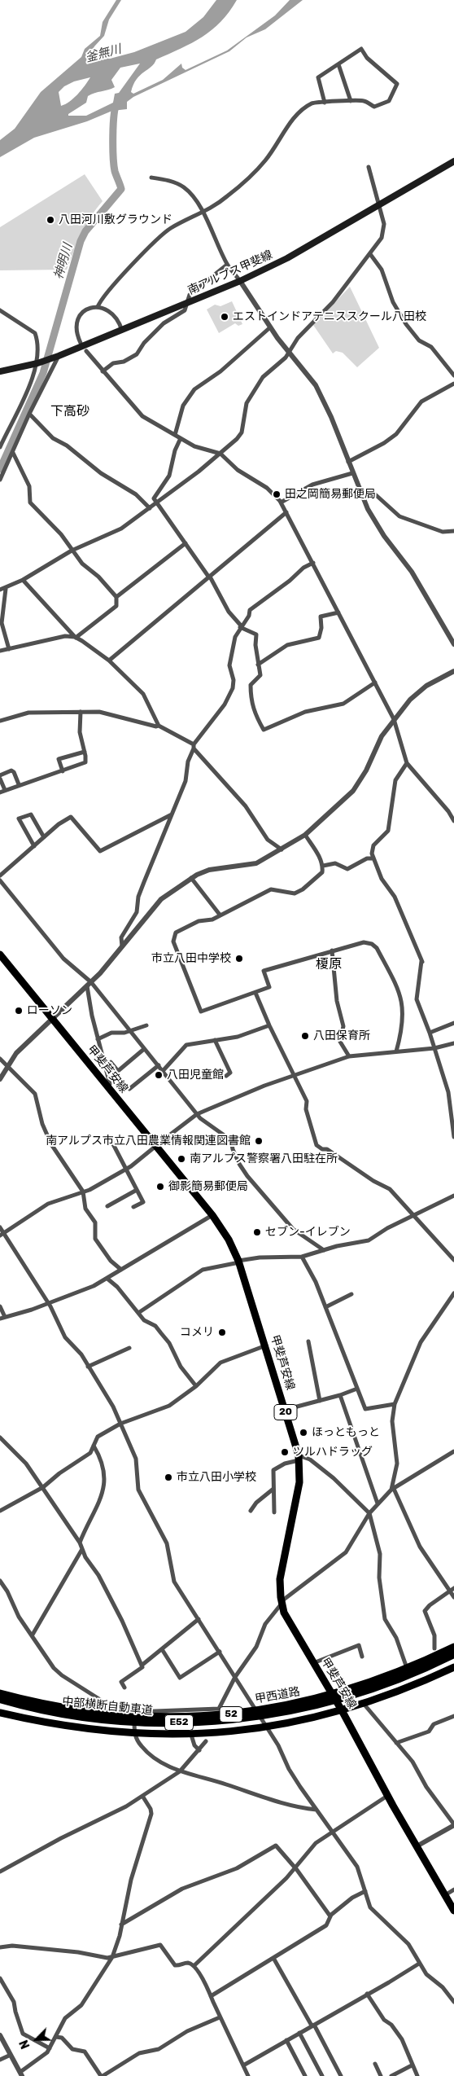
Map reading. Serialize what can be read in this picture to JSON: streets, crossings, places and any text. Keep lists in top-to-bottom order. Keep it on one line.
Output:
{"streets":{"highway":["中部横断自動車道","E52"],"main road":["南アルプス甲斐線","甲斐芦安線","20","甲西道路","52"]},"crossings":[["甲斐芦安線","甲西道路"],["甲斐芦安線","52"]],"districts":["下高砂","榎原"],"water":["釜無川","神明川"],"places":["八田河川敷グラウンド","エストインドアテニススクール八田校","田之岡簡易郵便局","市立八田中学校","ローソン","八田保育所","八田児童館","南アルプス市立八田農業情報関連図書館","南アルプス警察署八田駐在所","御影簡易郵便局","セブン-イレブン","コメリ","ほっともっと","ツルハドラッグ","市立八田小学校"],"north":"bottom left"}
